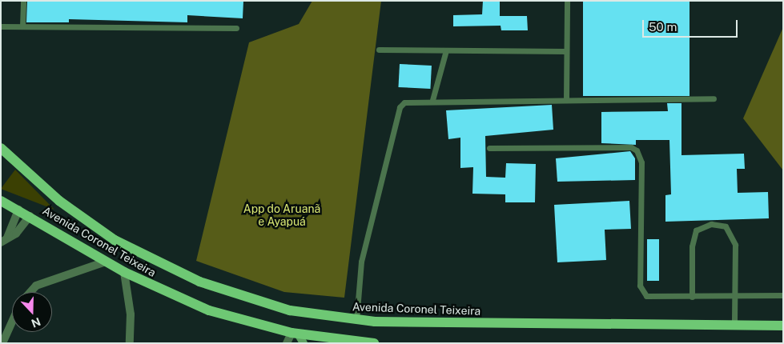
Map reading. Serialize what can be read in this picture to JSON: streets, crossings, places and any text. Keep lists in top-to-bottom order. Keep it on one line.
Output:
{"streets":{"main road":["Avenida Coronel Teixeira"]},"parks":["App do Aruanã e Ayapuá"],"scale_bar":"50 m","north":"bottom"}
